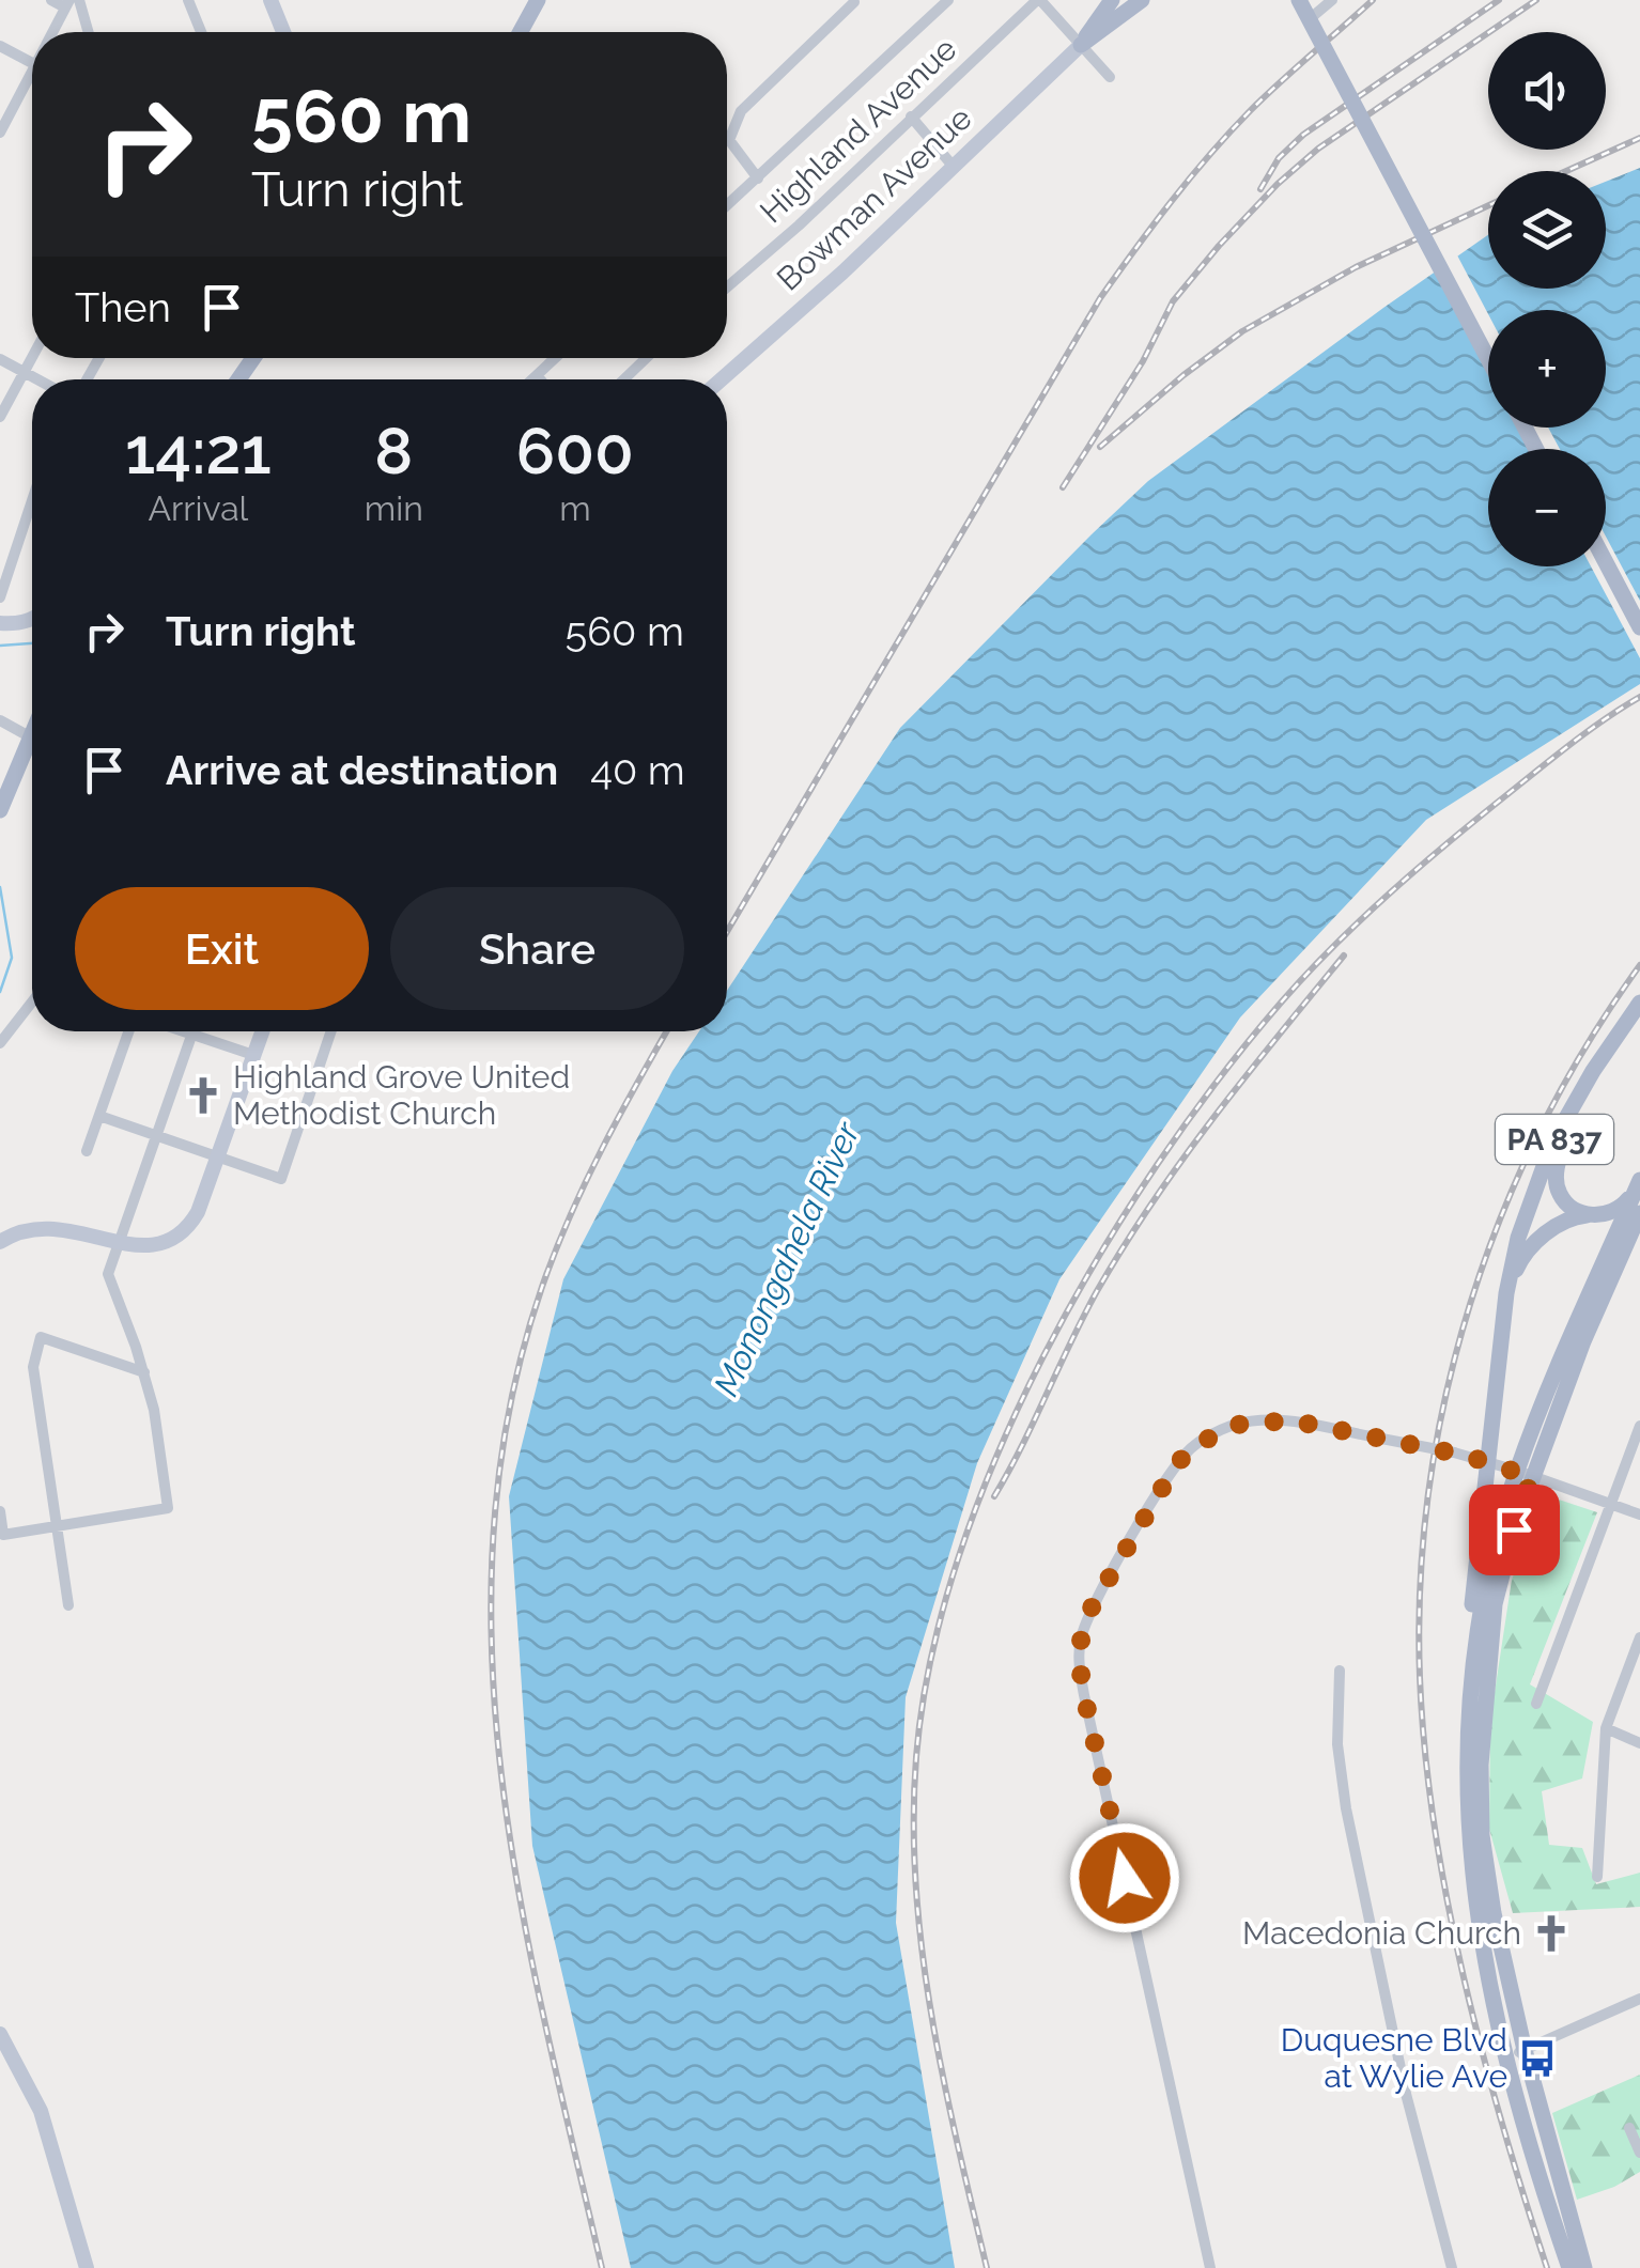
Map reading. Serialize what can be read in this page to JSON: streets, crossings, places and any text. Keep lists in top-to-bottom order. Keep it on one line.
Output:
{"streets":{"main road":["Bowman Avenue","PA 837"],"street":["Highland Avenue"]},"water":["Monongahela River"],"places":{"church":["Highland Grove United Methodist Church","Macedonia Church"],"bus stop":["Duquesne Blvd at Wylie Ave"]},"page":{"map_buttons":["+","−"],"turn":["560 m","Turn right"],"then":"Then","eta":["14:21","Arrival","8","min","600","m"],"list":[{"name":"Turn right","value":"560 m"},{"name":"Arrive at destination","value":"40 m"}],"buttons":["Exit","Share"]}}
